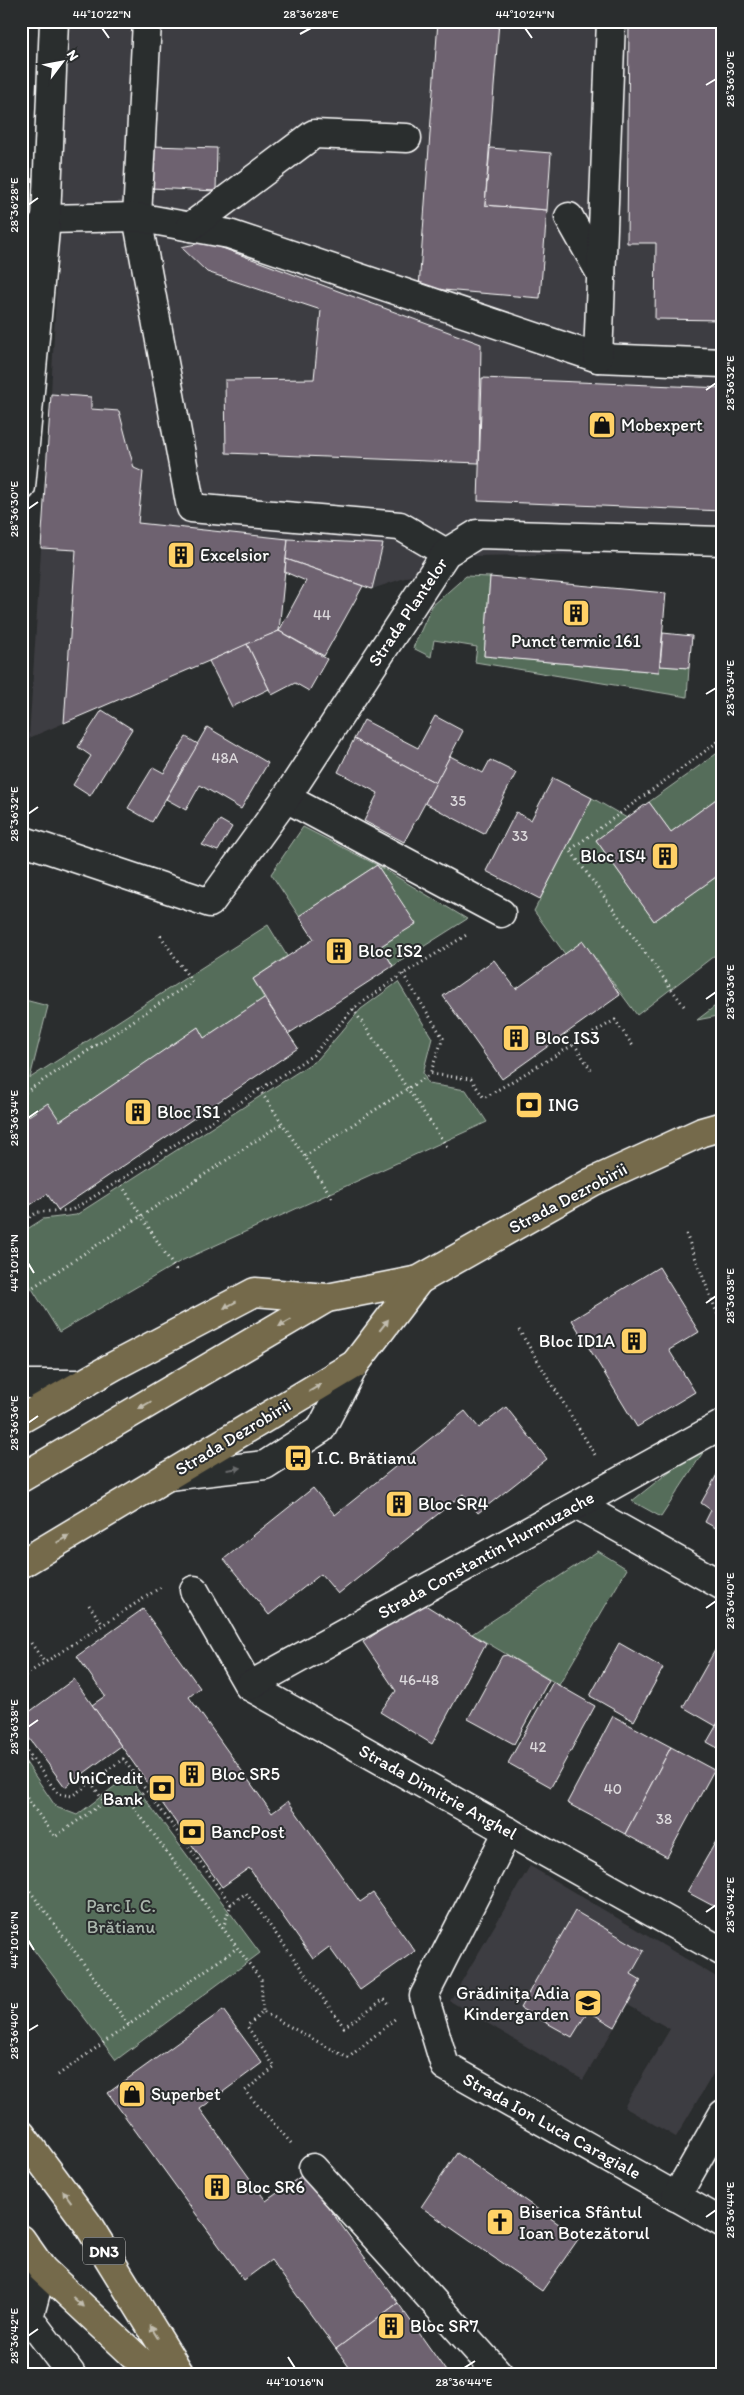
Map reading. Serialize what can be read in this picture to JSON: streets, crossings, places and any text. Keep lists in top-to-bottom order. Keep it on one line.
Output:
{"streets":{"main road":["Strada Dezrobirii","DN3"],"street":["Strada Plantelor","Strada Constantin Hurmuzache","Strada Dimitrie Anghel","Strada Ion Luca Caragiale"]},"crossings":[["Strada Constantin Hurmuzache","Strada Dimitrie Anghel"]],"parks":["Parc I. C. Brătianu"],"places":{"shop":["Mobexpert","Superbet"],"building":["Excelsior","Punct termic 161","Bloc IS4","Bloc IS2","Bloc IS3","Bloc IS1","Bloc ID1A","Bloc SR4","Bloc SR5","Bloc SR6","Bloc SR7"],"bank":["ING","UniCredit Bank","BancPost"],"bus stop":["I.C. Brătianu"],"school or university":["Grădinița Adia Kindergarden"],"church":["Biserica Sfântul Ioan Botezătorul"]},"house_numbers":["44","48A","35","33","46-48","42","40","38"],"north":"top right","coordinates":["44°10'22\"N","28°36'28\"E","44°10'24\"N","28°36'30\"E","28°36'32\"E","28°36'34\"E","28°36'36\"E","44°10'18\"N","28°36'38\"E","28°36'40\"E","28°36'42\"E","44°10'16\"N","28°36'44\"E"]}
